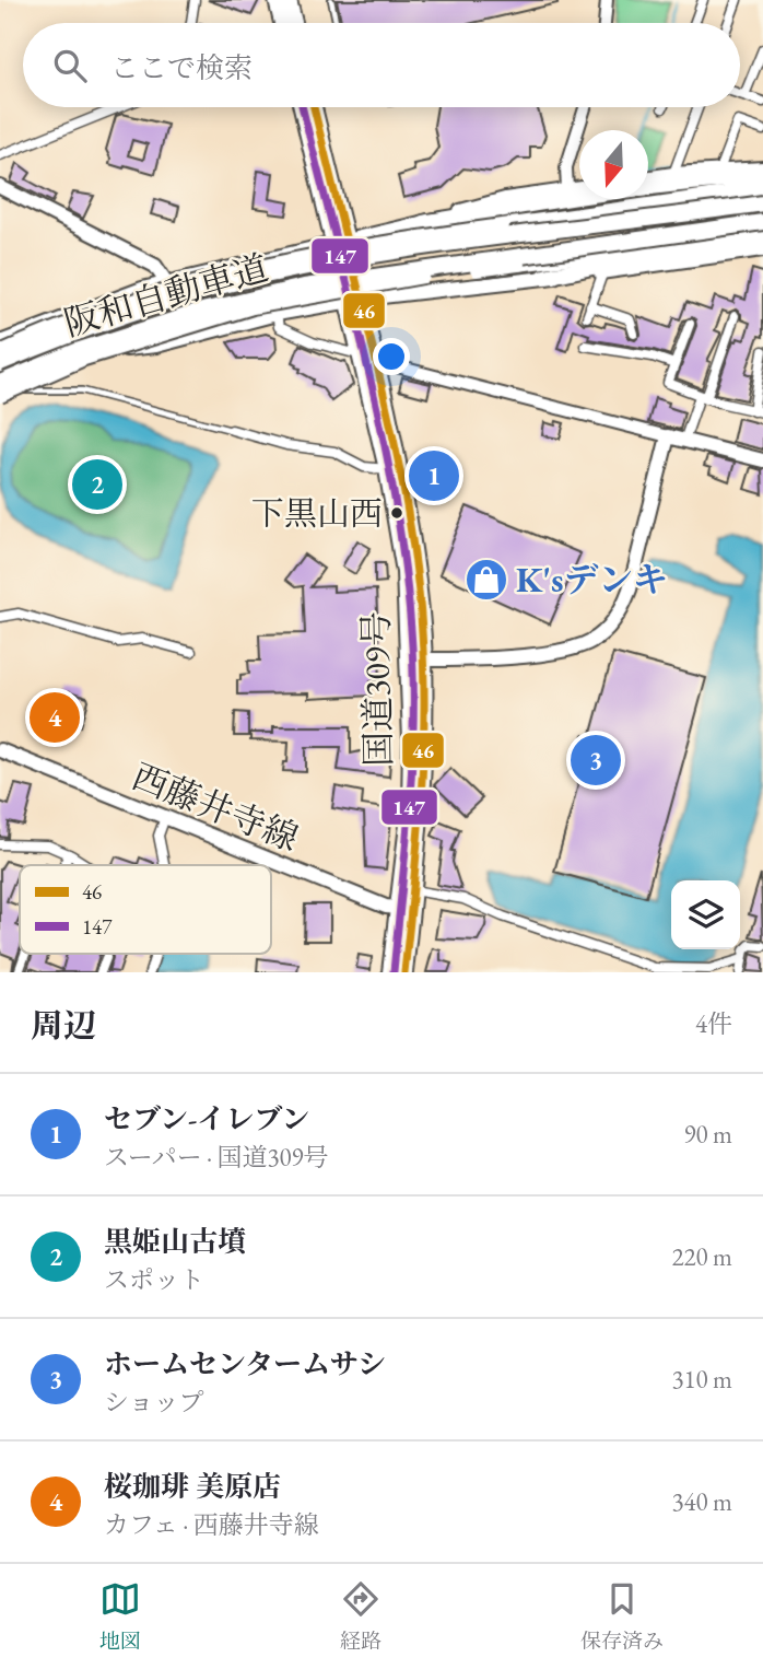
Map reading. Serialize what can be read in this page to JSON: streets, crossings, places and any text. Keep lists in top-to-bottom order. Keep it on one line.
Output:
{"streets":{"highway":["阪和自動車道","国道309号"],"main road":["西藤井寺線"]},"crossings":[["国道309号","西藤井寺線"]],"places":{"other":["下黒山西"],"shop":["K'sデンキ"]},"lines":["transit line 46","transit line 147"],"legend":["46","147"],"north":"bottom","page":{"search":"ここで検索","pins":["1","2","4","3"],"heading":["周辺","4件"],"list":[{"mark":"1","name":"セブン-イレブン","note":"スーパー · 国道309号","value":"90 m"},{"mark":"2","name":"黒姫山古墳","note":"スポット","value":"220 m"},{"mark":"3","name":"ホームセンタームサシ","note":"ショップ","value":"310 m"},{"mark":"4","name":"桜珈琲 美原店","note":"カフェ · 西藤井寺線","value":"340 m"}],"nav":["地図","経路","保存済み"]}}
